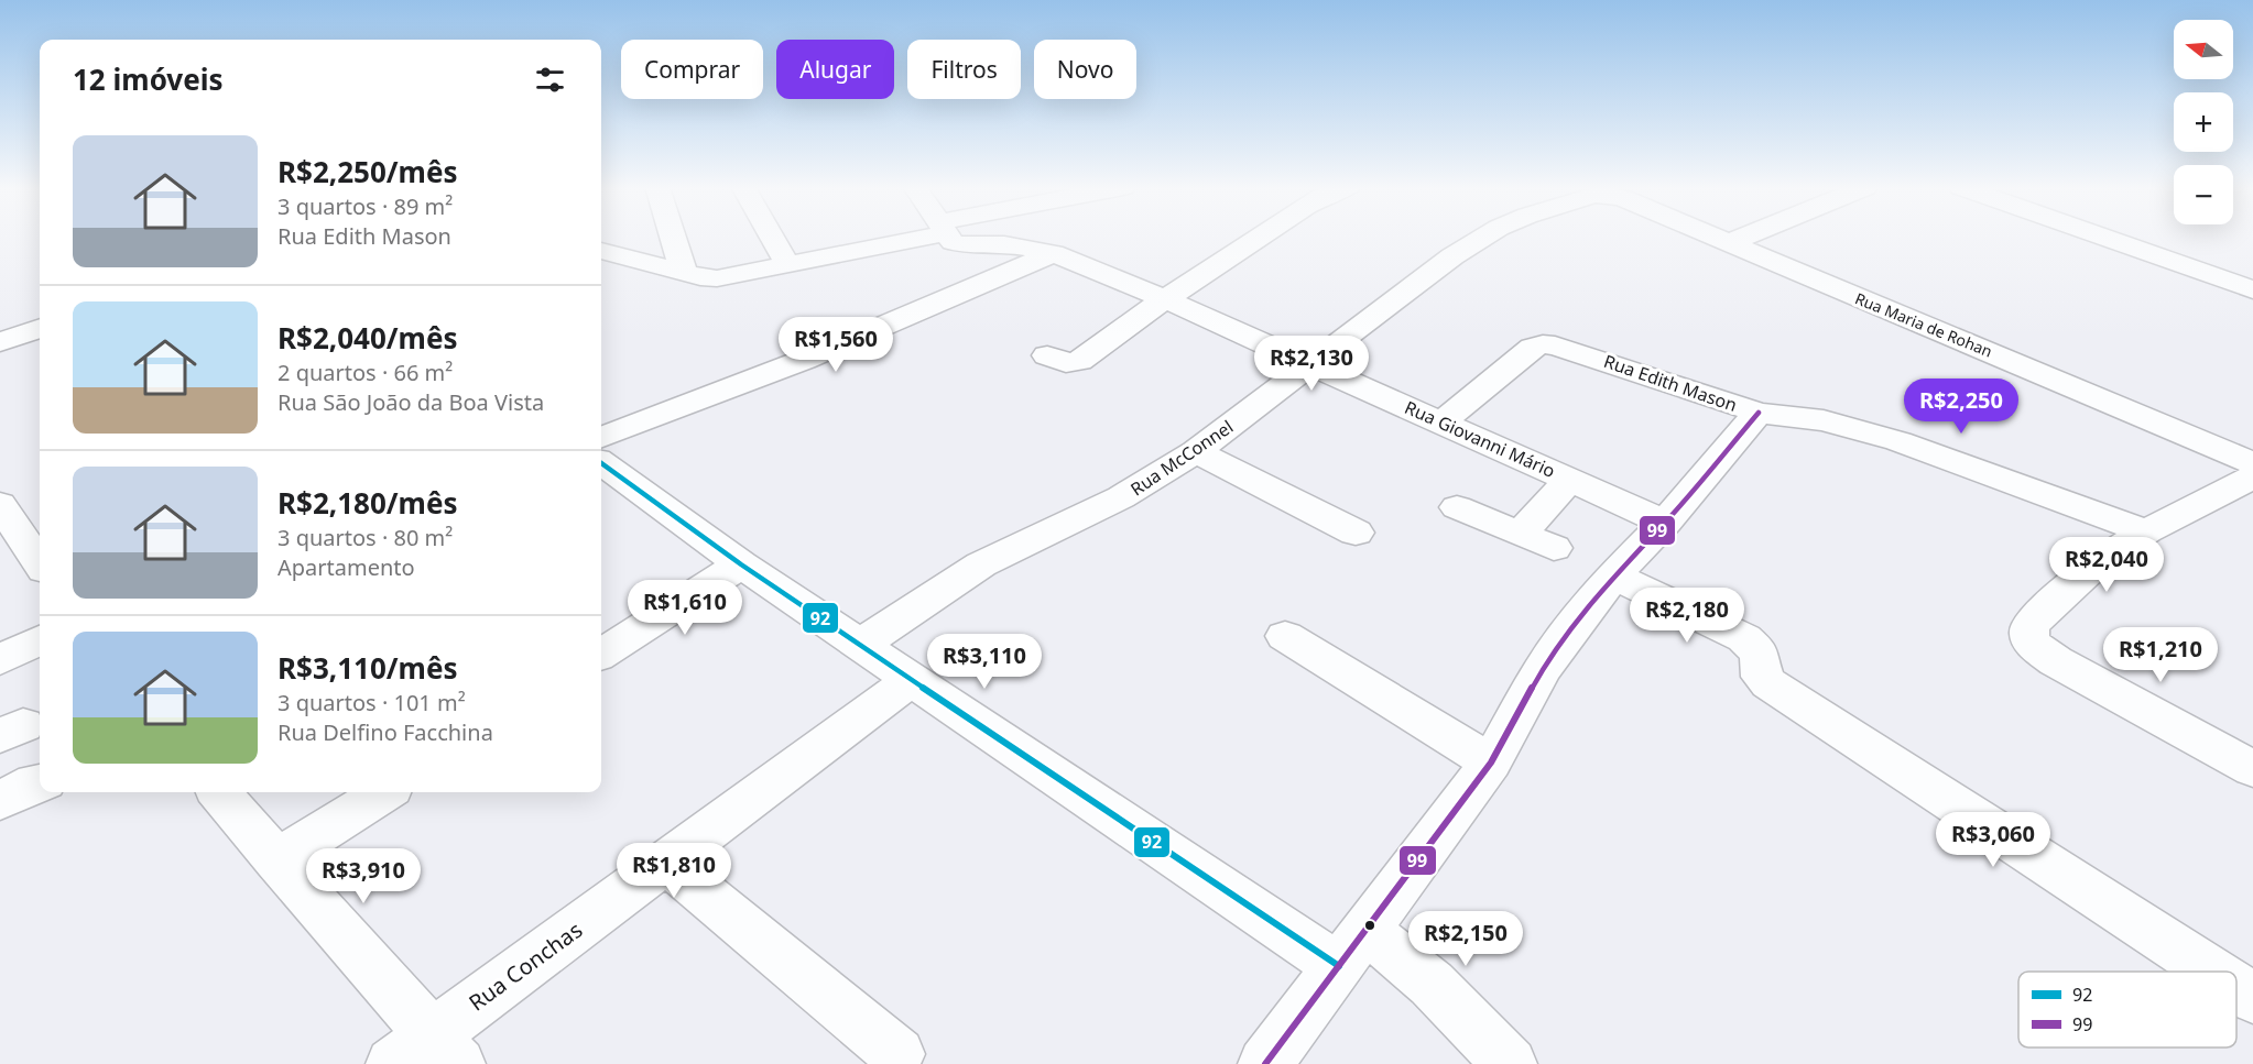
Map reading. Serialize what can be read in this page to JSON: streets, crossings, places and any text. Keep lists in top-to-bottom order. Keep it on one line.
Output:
{"streets":{"street":["Rua Maria de Rohan","Rua Edith Mason","Rua Giovanni Mário","Rua McConnel","Rua Conchas"]},"crossings":[["Rua Edith Mason","Rua Giovanni Mário"],["Rua Giovanni Mário","Rua McConnel"]],"lines":["transit line 99","transit line 92"],"legend":["92","99"],"north":"left","page":{"map_buttons":["+","−"],"chip":["Comprar","Alugar","Filtros","Novo"],"heading":"12 imóveis","list":[{"name":"R$2,250/mês","note":"3 quartos · 89 m² · Rua Edith Mason"},{"name":"R$2,040/mês","note":"2 quartos · 66 m² · Rua São João da Boa Vista"},{"name":"R$2,180/mês","note":"3 quartos · 80 m² · Apartamento"},{"name":"R$3,110/mês","note":"3 quartos · 101 m² · Rua Delfino Facchina"}],"price":["R$1,560","R$2,130","R$2,250","R$2,040","R$1,610","R$2,180","R$1,210","R$3,110","R$3,060","R$1,810","R$3,910","R$2,150"]}}
